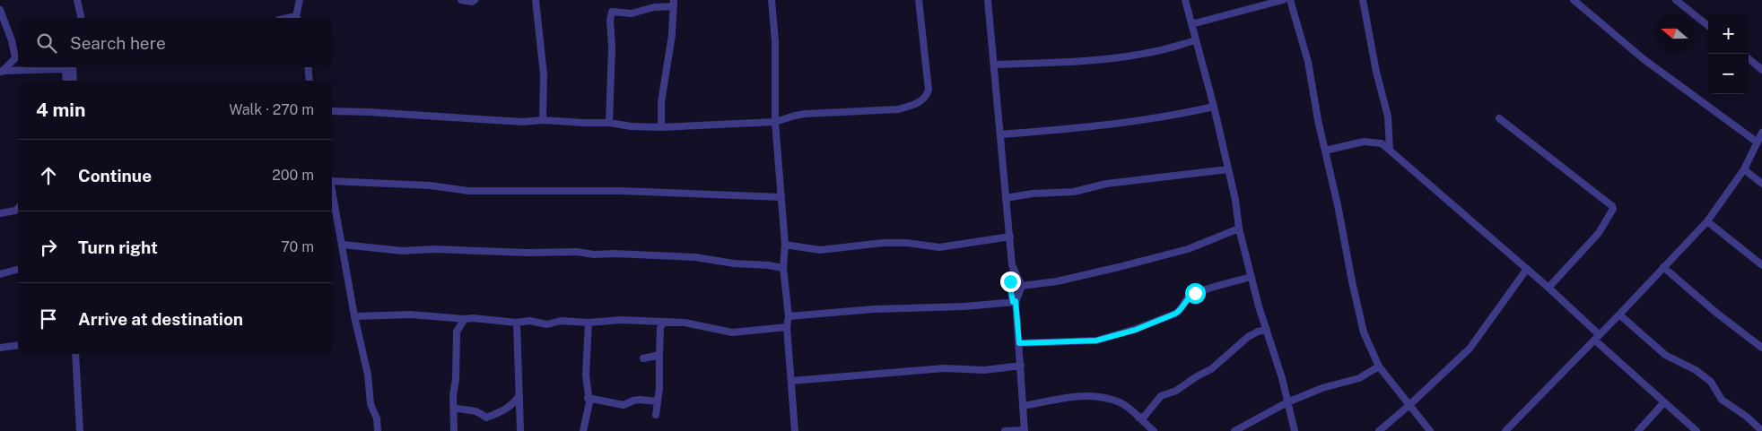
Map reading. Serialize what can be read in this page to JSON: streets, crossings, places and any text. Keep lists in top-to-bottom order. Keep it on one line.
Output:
{"north":"left","page":{"map_buttons":["+","−"],"search":"Search here","heading":["4 min","Walk · 270 m"],"list":[["Continue","200 m"],["Turn right","70 m"],"Arrive at destination"]}}
